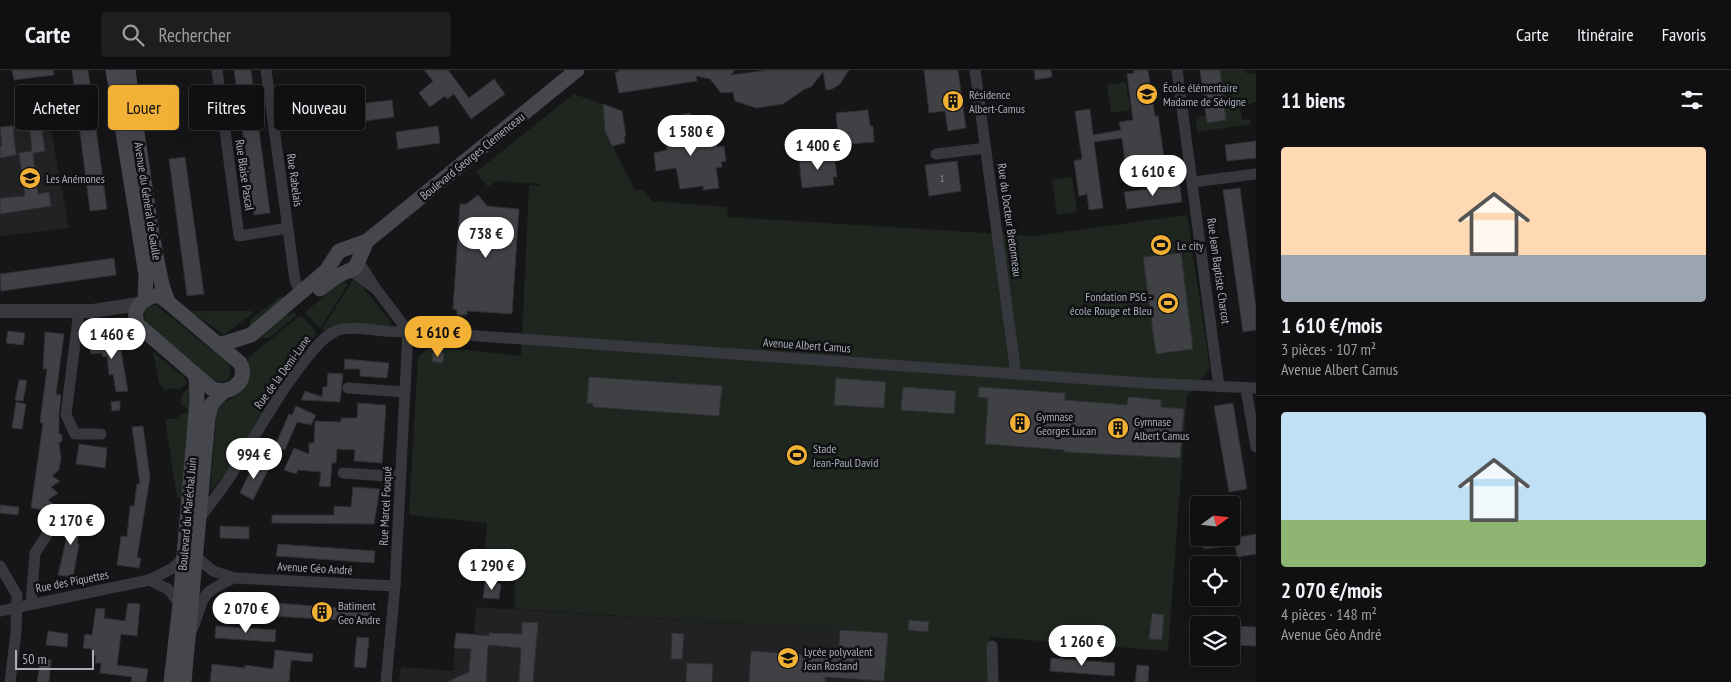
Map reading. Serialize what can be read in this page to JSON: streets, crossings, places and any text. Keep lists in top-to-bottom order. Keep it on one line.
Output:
{"streets":{"main road":["Boulevard Georges Clemenceau","Avenue du Général de Gaulle","Boulevard du Maréchal Juin"],"street":["Rue Blaise Pascal","Rue Rabelais","Rue du Docteur Bretonneau","Rue Jean Baptiste Charcot","Avenue Albert Camus","Rue de la Demi-Lune","Rue Marcel Fouqué","Avenue Géo André","Rue des Piquettes"]},"crossings":[["Rue Blaise Pascal","Rue Rabelais"],["Rue du Docteur Bretonneau","Avenue Albert Camus"],["Rue Jean Baptiste Charcot","Avenue Albert Camus"],["Avenue Albert Camus","Rue de la Demi-Lune"],["Avenue Albert Camus","Rue Marcel Fouqué"],["Rue de la Demi-Lune","Rue Marcel Fouqué"],["Rue de la Demi-Lune","Boulevard du Maréchal Juin"],["Rue Marcel Fouqué","Avenue Géo André"],["Boulevard du Maréchal Juin","Avenue Géo André"],["Boulevard du Maréchal Juin","Rue des Piquettes"],["Avenue Géo André","Rue des Piquettes"]],"places":{"school or university":["École élémentaire Madame de Sévigne","Les Anémones","Lycée polyvalent Jean Rostand"],"building":["Résidence Albert-Camus","Gymnase Georges Lucan","Gymnase Albert Camus","Batiment Geo Andre"],"sports":["Le city","Fondation PSG - école Rouge et Bleu","Stade Jean-Paul David"]},"house_numbers":["1"],"scale_bar":"50 m","north":"right","page":{"header":"Carte","search":"Rechercher","nav":["Carte","Itinéraire","Favoris"],"heading":"11 biens","chip":["Acheter","Louer","Filtres","Nouveau"],"price":["1 580 €","1 400 €","1 610 €","738 €","1 610 €","1 460 €","994 €","2 170 €","1 290 €","2 070 €","1 260 €"],"list":[{"name":"1 610 €/mois","note":"3 pièces · 107 m² · Avenue Albert Camus"},{"name":"2 070 €/mois","note":"4 pièces · 148 m² · Avenue Géo André"}],"scale":"50 m"}}
